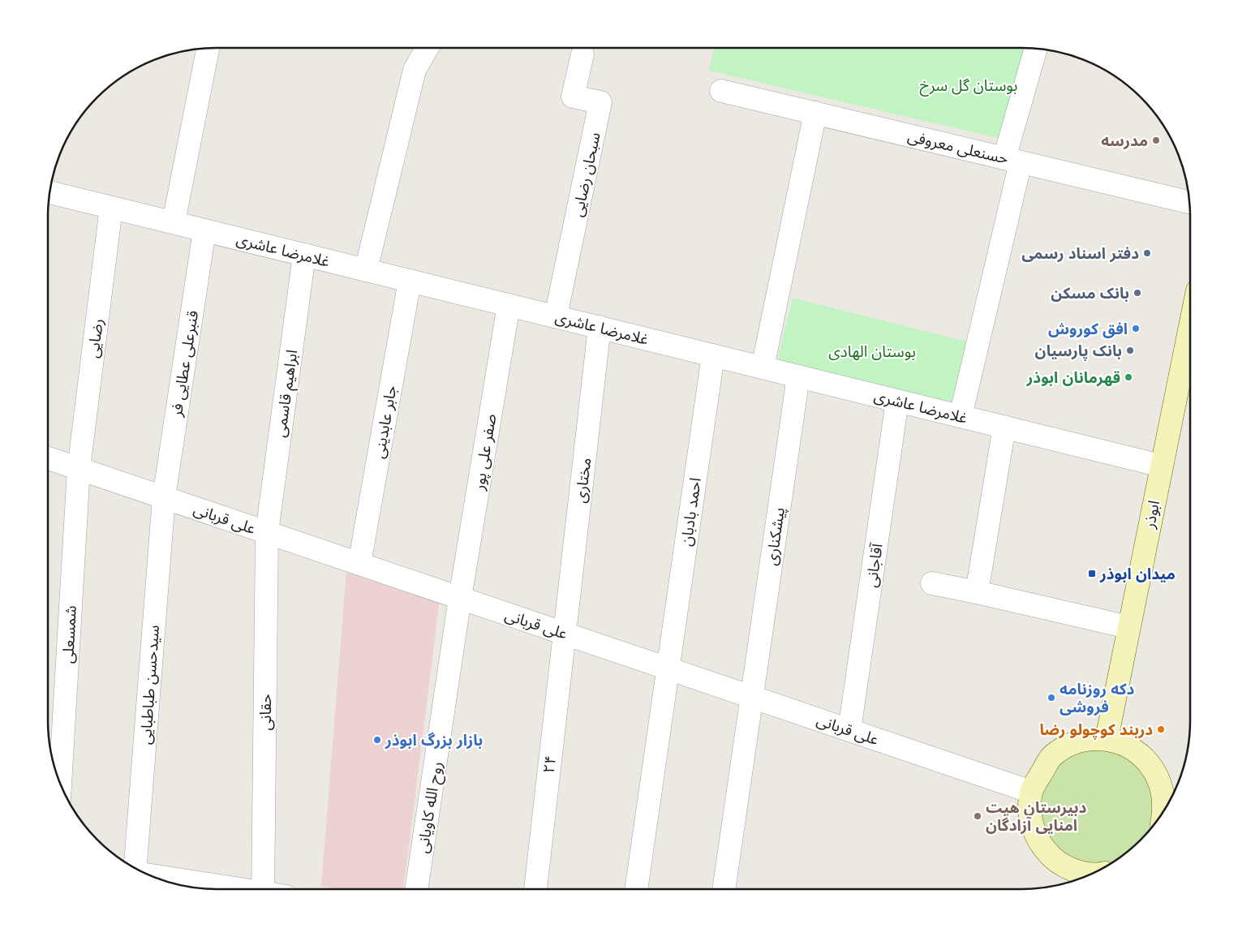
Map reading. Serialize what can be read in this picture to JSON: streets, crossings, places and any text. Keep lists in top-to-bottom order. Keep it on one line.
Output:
{"streets":{"main road":["ابوذر"],"street":["حسنعلی معروفی","سبحان رضایی","غلامرضا عاشری","رضایی","قنبرعلی عطایی فر","ابراهیم قاسمی","جابر عابدینی","صفر علی پور","مختاری","احمد بادبان","علی قربانی","پیشکناری","آقاجانی","شمسعلی","سیدحسن طباطبایی","حقانی","۲۴","روح الله کاویانی"]},"crossings":[["سبحان رضایی","غلامرضا عاشری"],["غلامرضا عاشری","رضایی"],["غلامرضا عاشری","قنبرعلی عطایی فر"],["غلامرضا عاشری","ابراهیم قاسمی"],["غلامرضا عاشری","جابر عابدینی"],["غلامرضا عاشری","صفر علی پور"],["غلامرضا عاشری","مختاری"],["غلامرضا عاشری","احمد بادبان"],["غلامرضا عاشری","ابوذر"],["غلامرضا عاشری","پیشکناری"],["غلامرضا عاشری","آقاجانی"],["رضایی","علی قربانی"],["رضایی","شمسعلی"],["قنبرعلی عطایی فر","علی قربانی"],["قنبرعلی عطایی فر","سیدحسن طباطبایی"],["ابراهیم قاسمی","علی قربانی"],["ابراهیم قاسمی","حقانی"],["جابر عابدینی","علی قربانی"],["صفر علی پور","علی قربانی"],["صفر علی پور","روح الله کاویانی"],["مختاری","علی قربانی"],["مختاری","۲۴"],["احمد بادبان","علی قربانی"],["علی قربانی","پیشکناری"],["علی قربانی","آقاجانی"],["علی قربانی","شمسعلی"],["علی قربانی","سیدحسن طباطبایی"],["علی قربانی","حقانی"],["علی قربانی","۲۴"],["علی قربانی","روح الله کاویانی"]],"parks":["بوستان گل سرخ","بوستان الهادی"],"places":{"other":["مدرسه","دفتر اسناد رسمی","بانک مسکن","افق کوروش","بانک پارسیان","قهرمانان ابوذر","دکه روزنامه فروشی","دربند کوچولو رضا","بازار بزرگ ابوذر","دبیرستان هیت امنایی آزادگان"],"transit":["میدان ابوذر"]}}
